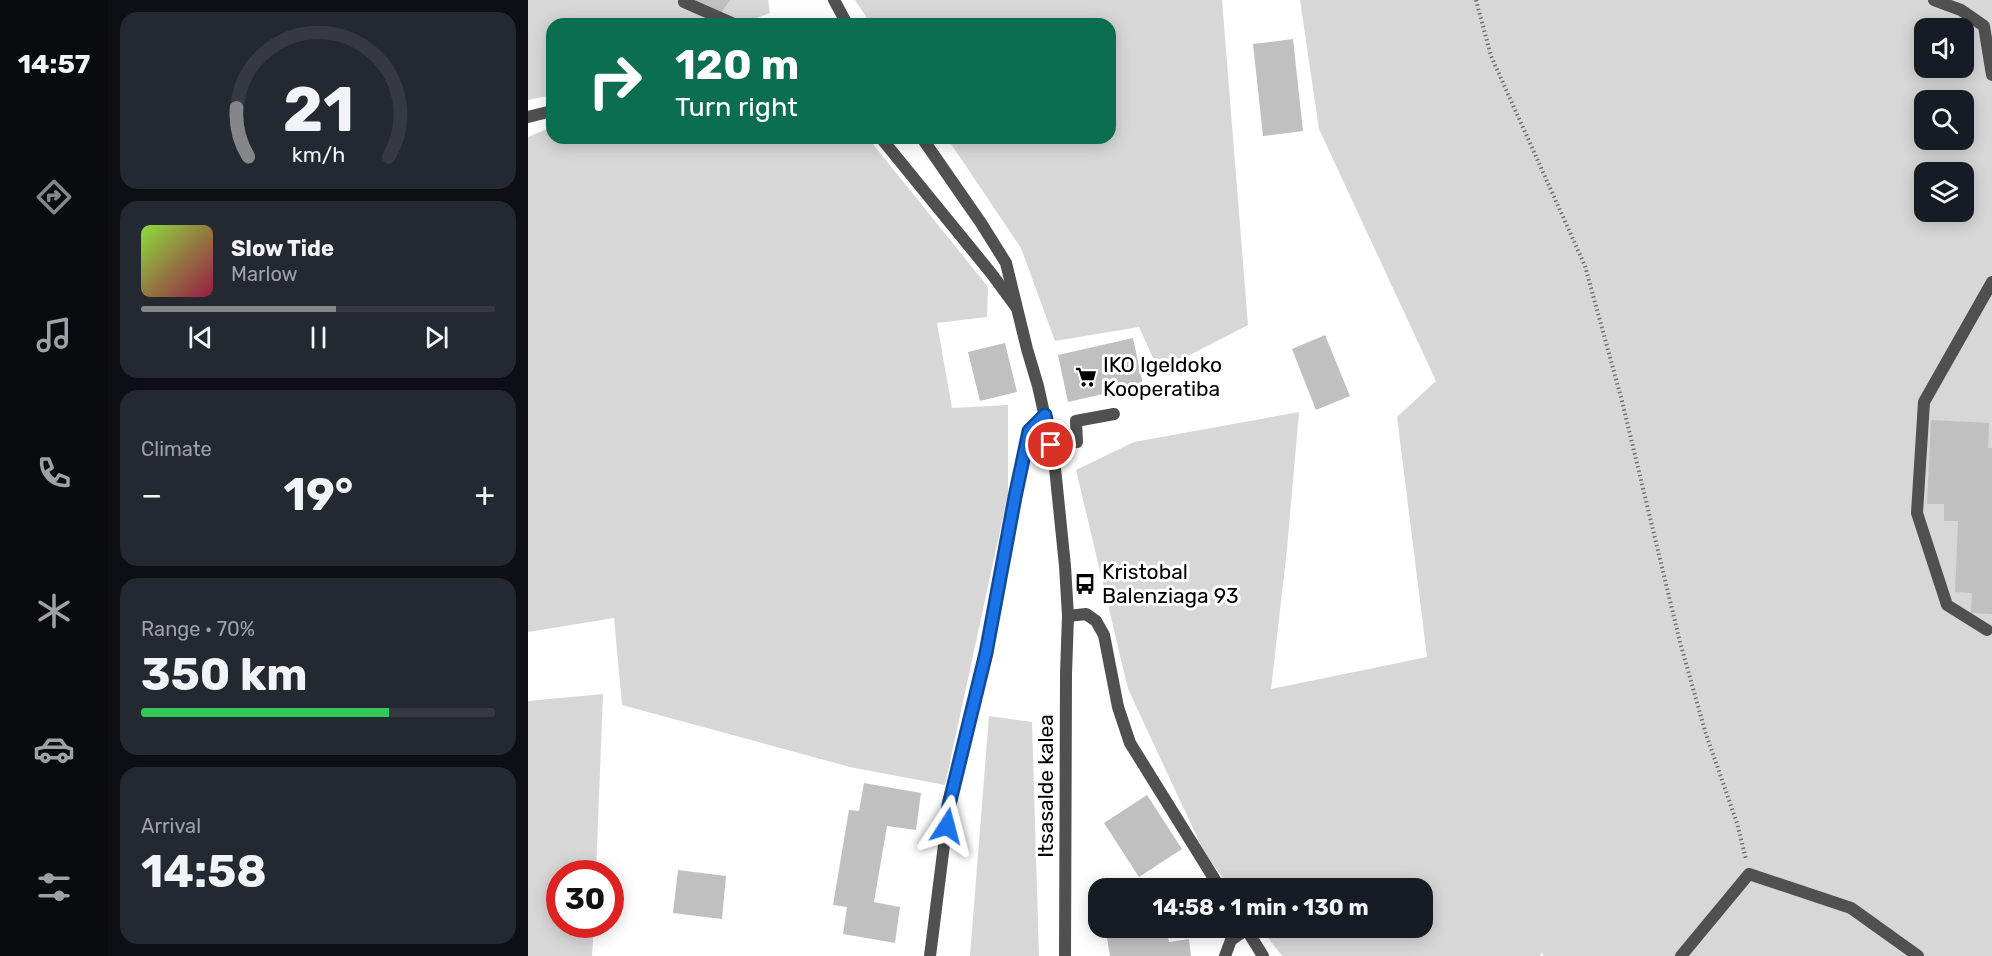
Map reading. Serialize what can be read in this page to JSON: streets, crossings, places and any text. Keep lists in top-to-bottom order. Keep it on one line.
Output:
{"streets":{"street":["Itsasalde kalea"]},"places":{"supermarket":["IKO Igeldoko Kooperatiba"],"bus stop":["Kristobal Balenziaga 93"]},"page":{"tabs":"14:57","turn":["120 m","Turn right"],"song":["Slow Tide","Marlow"],"tile":["Climate",["Range · 70%","350 km"],["Arrival","14:58"]],"heat":["−","19°","+"],"limit":"30","trip":"14:58 · 1 min · 130 m","gauge":["21","km/h"]}}
